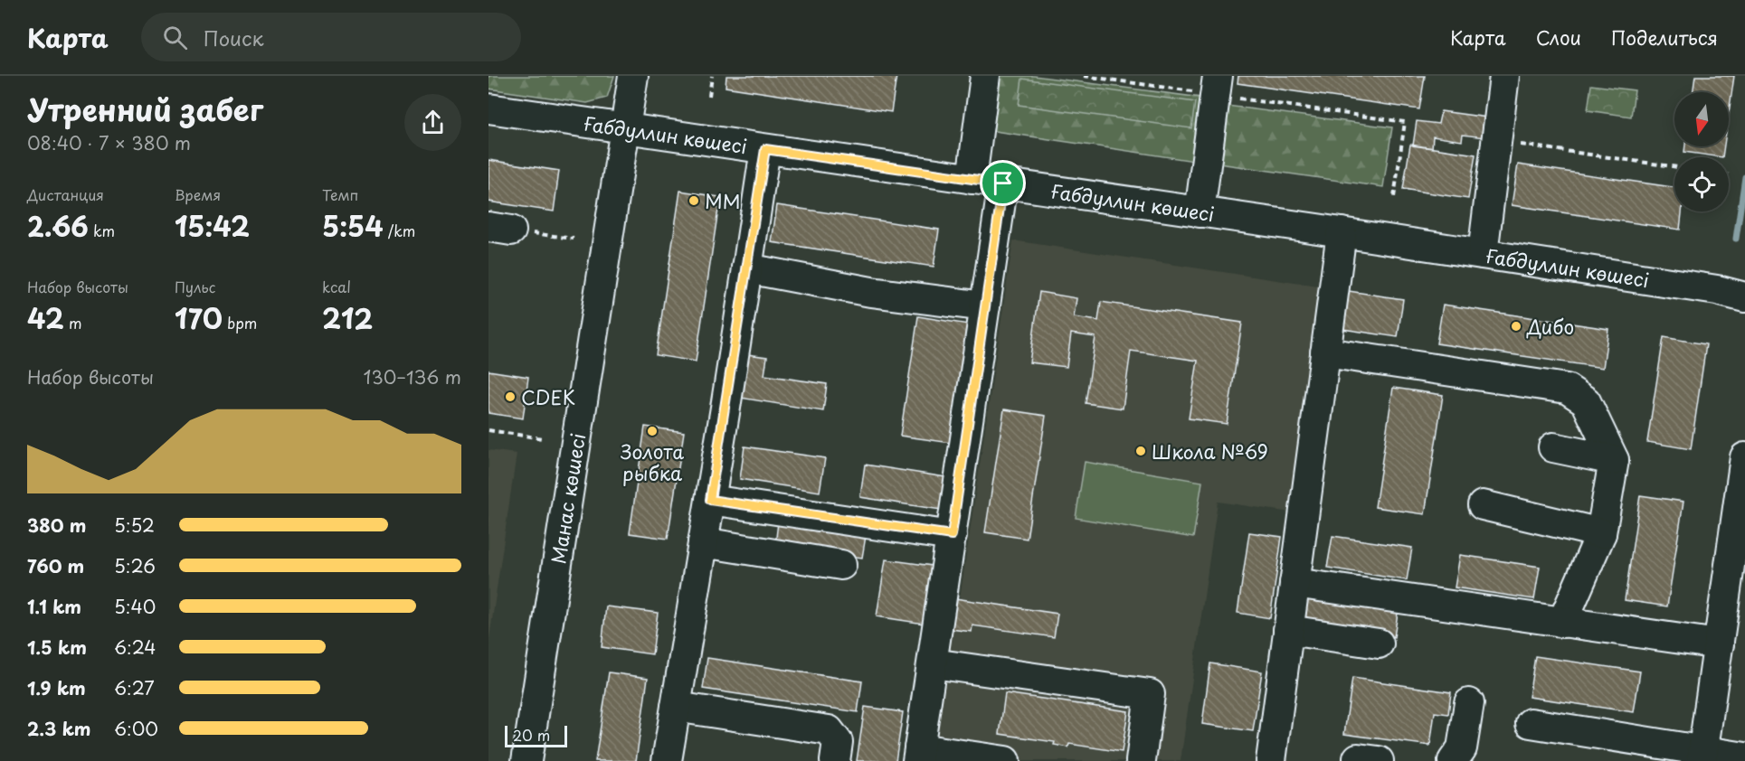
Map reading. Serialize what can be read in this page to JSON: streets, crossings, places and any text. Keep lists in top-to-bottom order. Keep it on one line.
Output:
{"streets":{"street":["Ғабдуллин көшесі","Манас көшесі"]},"crossings":[["Ғабдуллин көшесі","Манас көшесі"]],"places":["MM","Дибо","CDEK","Золота рыбка","Школа №69"],"scale_bar":"20 m","north":"bottom","page":{"header":"Карта","search":"Поиск","nav":["Карта","Слои","Поделиться"],"heading":["Утренний забег","08:40 · 7 × 380 m"],"stats":[["Дистанция","2.66 km"],["Время","15:42"],["Темп","5:54 /km"],["Набор высоты","42 m"],["Пульс","170 bpm"],["kcal","212"]],"chart":["Набор высоты","130–136 m"],"list":[{"name":"380 m","note":"5:52"},{"name":"760 m","note":"5:26"},{"name":"1.1 km","note":"5:40"},{"name":"1.5 km","note":"6:24"},{"name":"1.9 km","note":"6:27"},{"name":"2.3 km","note":"6:00"}],"scale":"20 m"}}
